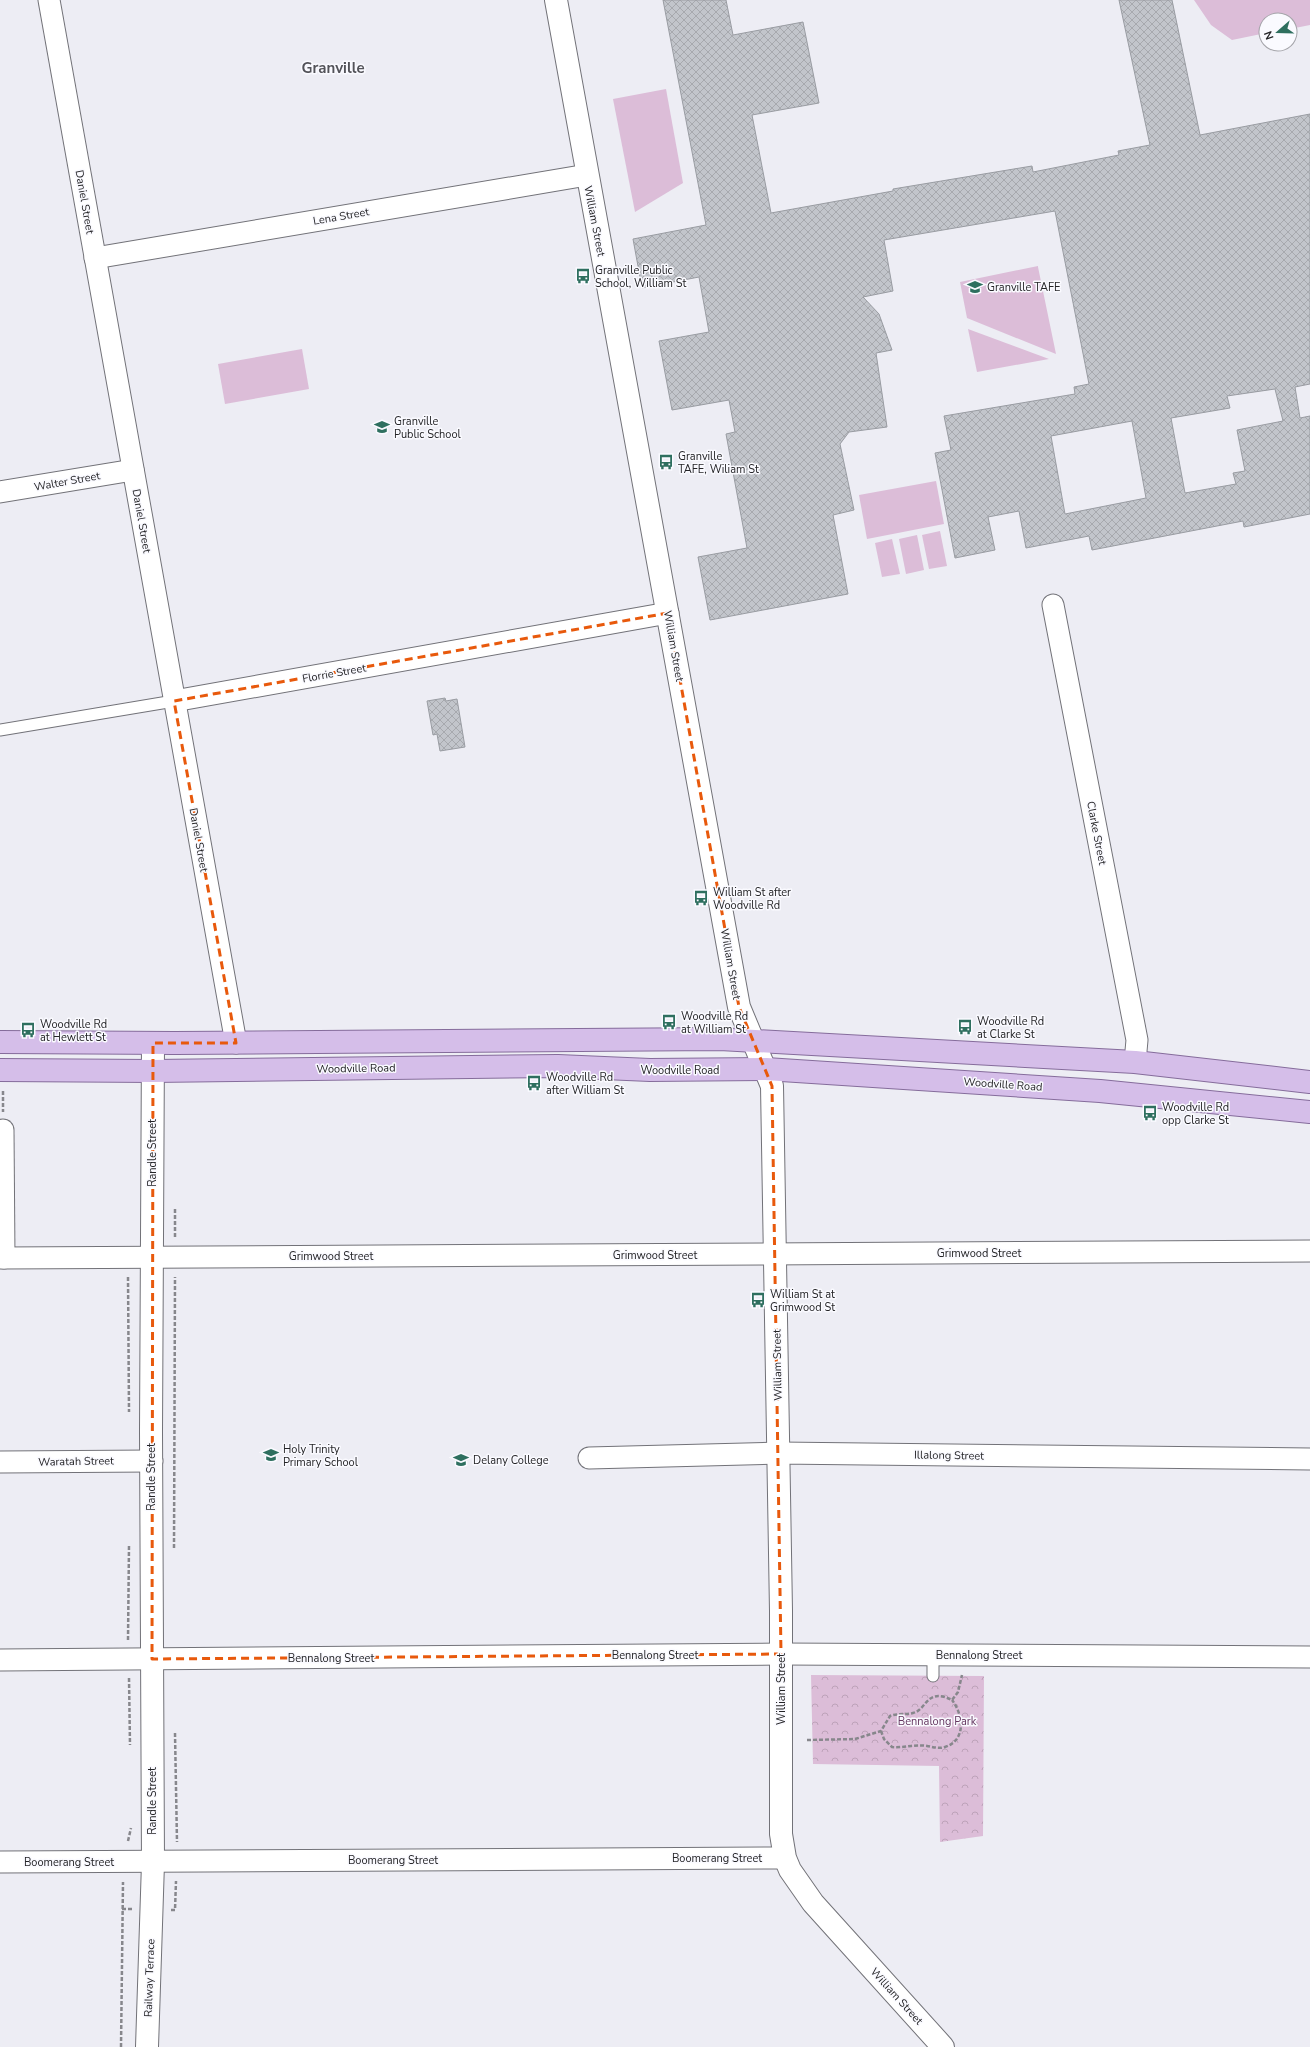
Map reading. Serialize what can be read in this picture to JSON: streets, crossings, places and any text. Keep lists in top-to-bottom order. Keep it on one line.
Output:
{"streets":{"main road":["Woodville Road"],"street":["Daniel Street","Lena Street","William Street","Walter Street","Florrie Street","Clarke Street","Randle Street","Grimwood Street","Illalong Street","Waratah Street","Bennalong Street","Boomerang Street","Railway Terrace"]},"crossings":[["Daniel Street","Lena Street"],["Daniel Street","Walter Street"],["Daniel Street","Florrie Street"],["Lena Street","William Street"],["William Street","Florrie Street"],["William Street","Woodville Road"],["William Street","Grimwood Street"],["William Street","Illalong Street"],["William Street","Bennalong Street"],["William Street","Boomerang Street"],["Woodville Road","Randle Street"],["Randle Street","Grimwood Street"],["Randle Street","Waratah Street"],["Randle Street","Bennalong Street"],["Randle Street","Boomerang Street"],["Randle Street","Railway Terrace"]],"districts":["Granville"],"parks":["Bennalong Park"],"places":{"bus stop":["Granville Public School, William St","Granville TAFE, Wiliam St","William St after Woodville Rd","Woodville Rd at William St","Woodville Rd at Clarke St","Woodville Rd at Hewlett St","Woodville Rd after William St","Woodville Rd opp Clarke St","William St at Grimwood St"],"school or university":["Granville TAFE","Granville Public School","Holy Trinity Primary School","Delany College"]},"north":"left"}
